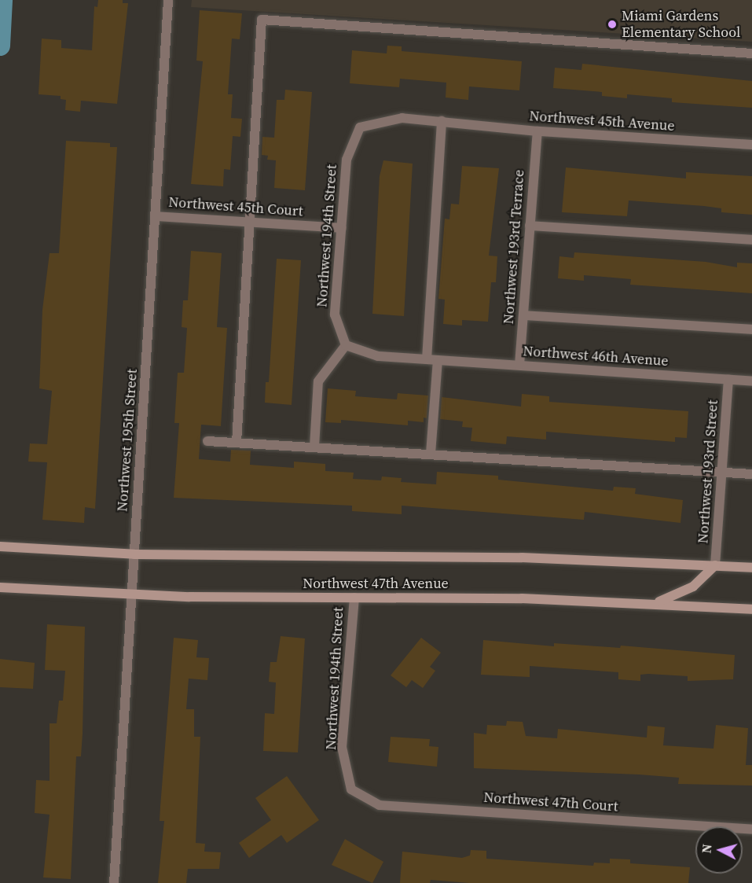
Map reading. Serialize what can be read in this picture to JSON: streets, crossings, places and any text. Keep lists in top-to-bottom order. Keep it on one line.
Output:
{"streets":{"main road":["Northwest 47th Avenue"],"street":["Northwest 45th Avenue","Northwest 45th Court","Northwest 194th Street","Northwest 193rd Terrace","Northwest 46th Avenue","Northwest 195th Street","Northwest 193rd Street","Northwest 47th Court"]},"crossings":[["Northwest 45th Avenue","Northwest 194th Street"],["Northwest 45th Avenue","Northwest 193rd Terrace"],["Northwest 45th Court","Northwest 194th Street"],["Northwest 45th Court","Northwest 195th Street"],["Northwest 194th Street","Northwest 47th Avenue"],["Northwest 194th Street","Northwest 47th Court"],["Northwest 193rd Terrace","Northwest 46th Avenue"],["Northwest 46th Avenue","Northwest 193rd Street"],["Northwest 195th Street","Northwest 47th Avenue"],["Northwest 193rd Street","Northwest 47th Avenue"]],"places":["Miami Gardens Elementary School"],"north":"left"}
